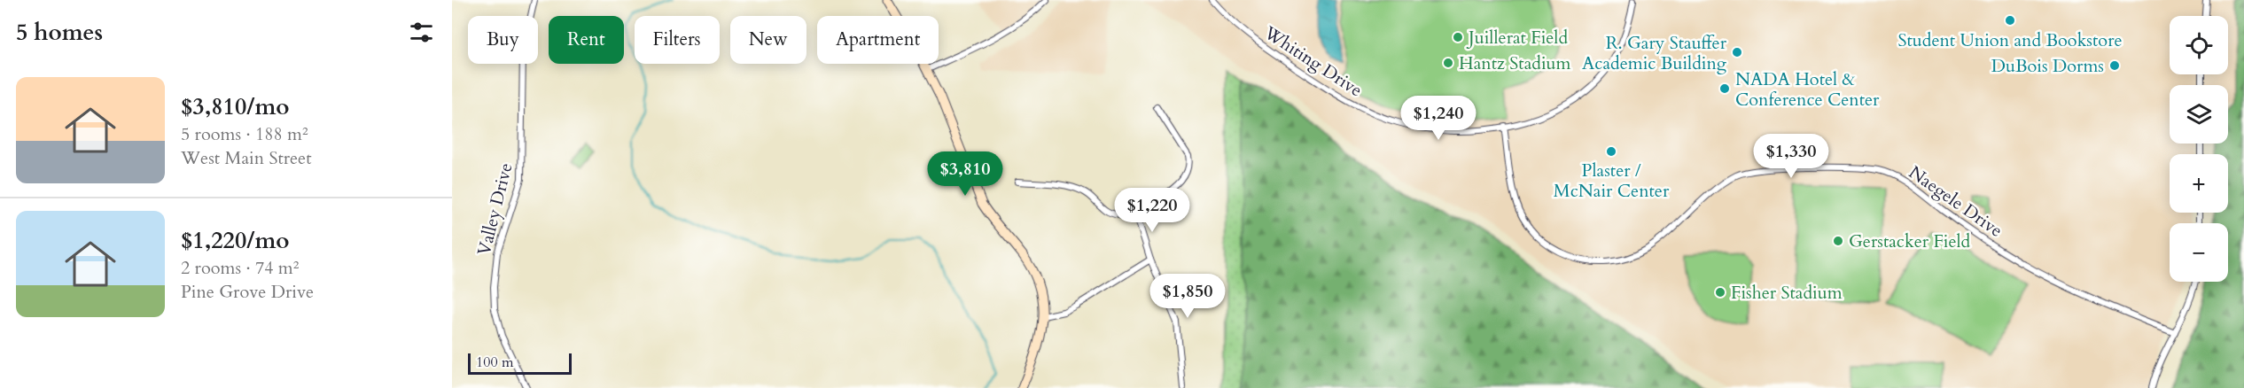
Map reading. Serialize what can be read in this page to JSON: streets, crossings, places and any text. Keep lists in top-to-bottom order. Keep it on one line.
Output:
{"streets":{"street":["Whiting Drive","Naegele Drive","Valley Drive"]},"crossings":[["Whiting Drive","Naegele Drive"]],"places":["Student Union and Bookstore","Juillerat Field","R. Gary Stauffer Academic Building","Hantz Stadium","DuBois Dorms","NADA Hotel & Conference Center","Plaster / McNair Center","Gerstacker Field","Fisher Stadium"],"scale_bar":"100 m","page":{"heading":"5 homes","map_buttons":["+","−"],"chip":["Buy","Rent","Filters","New","Apartment"],"list":[{"name":"$3,810/mo","note":"5 rooms · 188 m² · West Main Street"},{"name":"$1,220/mo","note":"2 rooms · 74 m² · Pine Grove Drive"}],"price":["$1,240","$1,330","$3,810","$1,220","$1,850"],"scale":"100 m"}}
